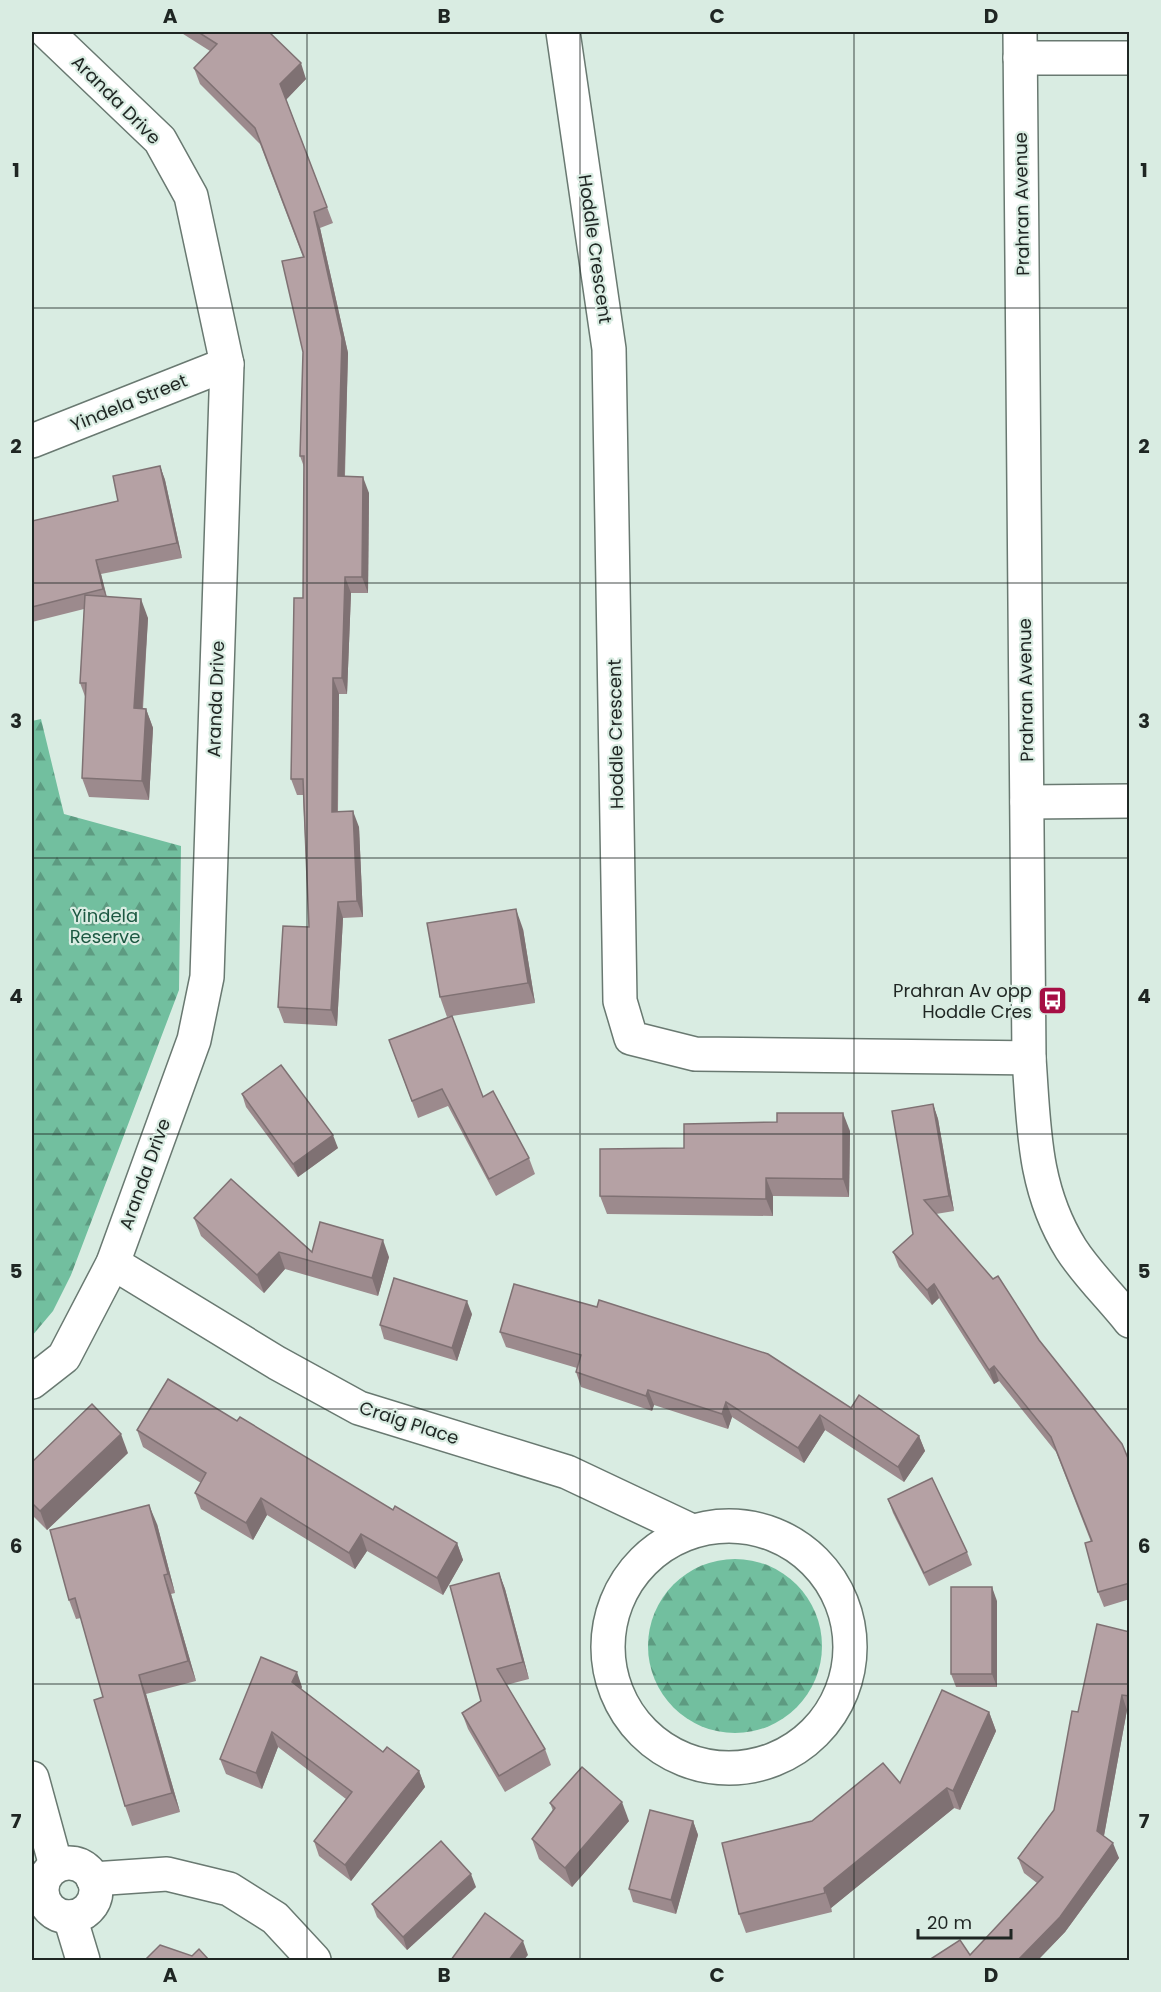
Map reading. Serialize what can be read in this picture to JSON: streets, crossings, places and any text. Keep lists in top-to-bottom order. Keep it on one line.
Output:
{"streets":{"street":["Aranda Drive","Prahran Avenue","Hoddle Crescent","Yindela Street","Craig Place"]},"crossings":[["Aranda Drive","Yindela Street"],["Aranda Drive","Craig Place"],["Prahran Avenue","Hoddle Crescent"]],"parks":["Yindela Reserve"],"places":{"bus stop":["Prahran Av opp Hoddle Cres"]},"scale_bar":"20 m","grid":{"columns":["A","B","C","D"],"rows":["1","2","3","4","5","6","7"]}}
